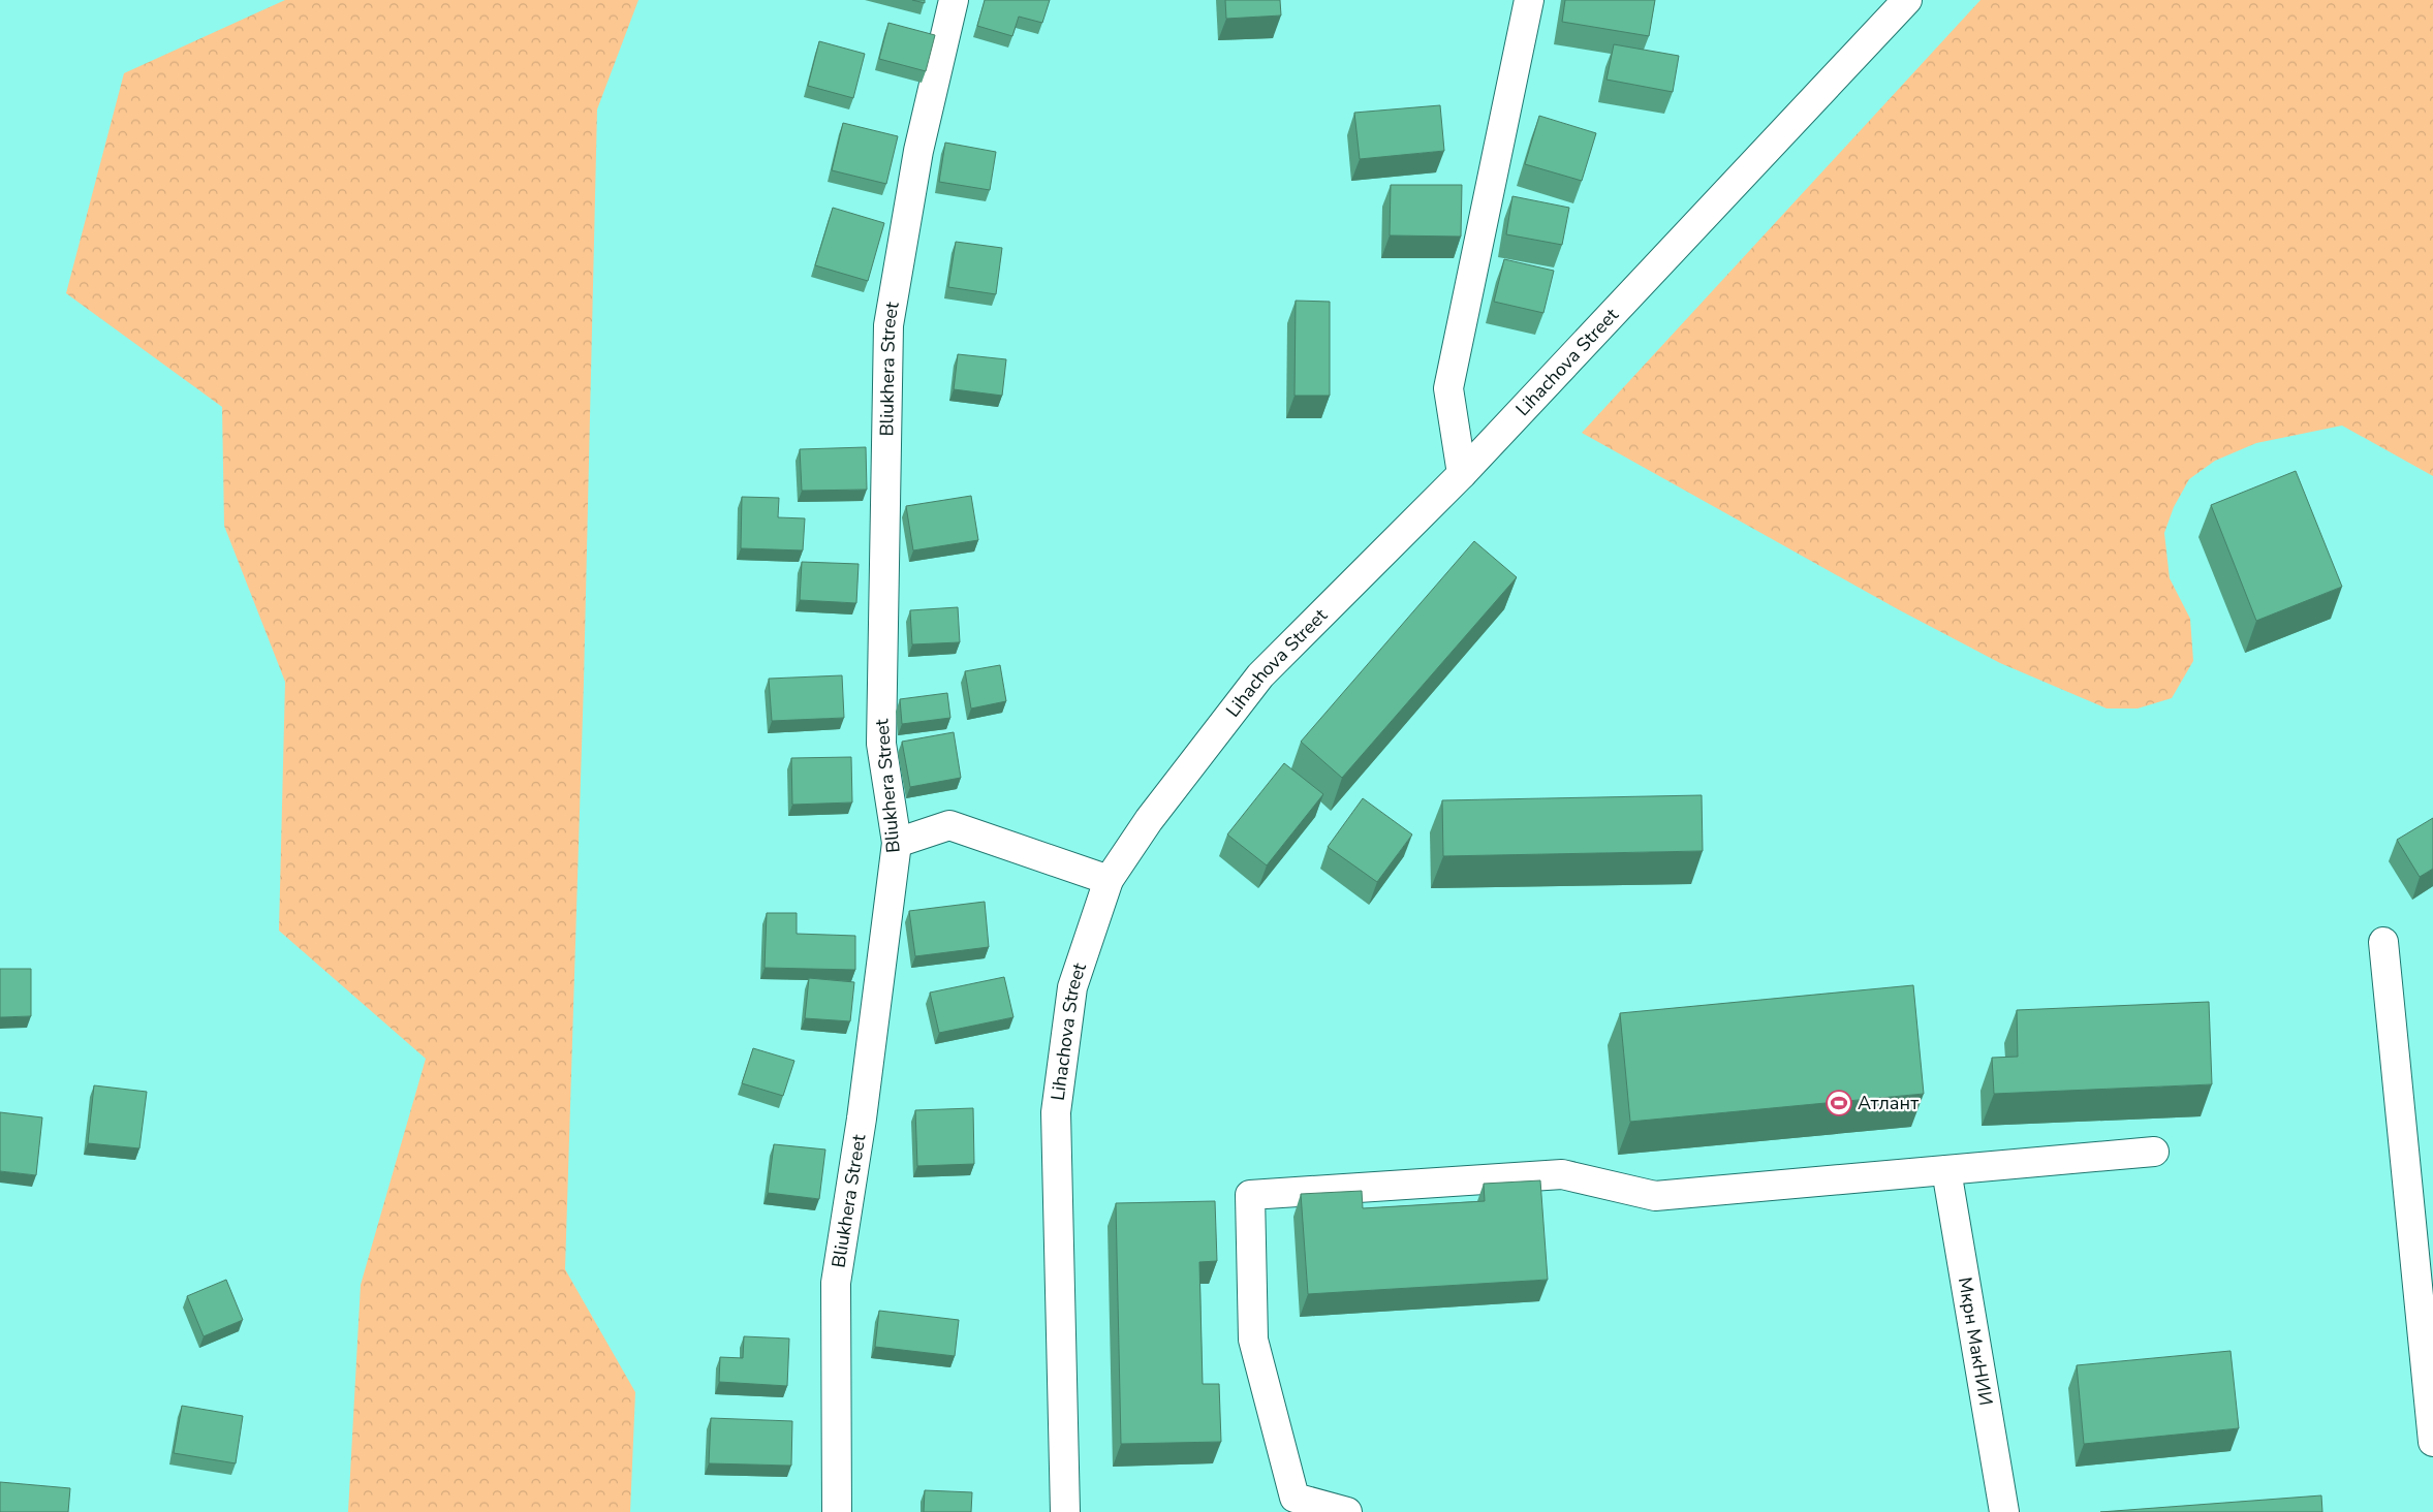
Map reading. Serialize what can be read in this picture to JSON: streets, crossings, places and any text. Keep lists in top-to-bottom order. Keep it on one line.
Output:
{"streets":{"street":["Lihachova Street","Bliukhera Street","Мкрн МакНИИ"]},"places":{"sports":["Атлант"]}}
